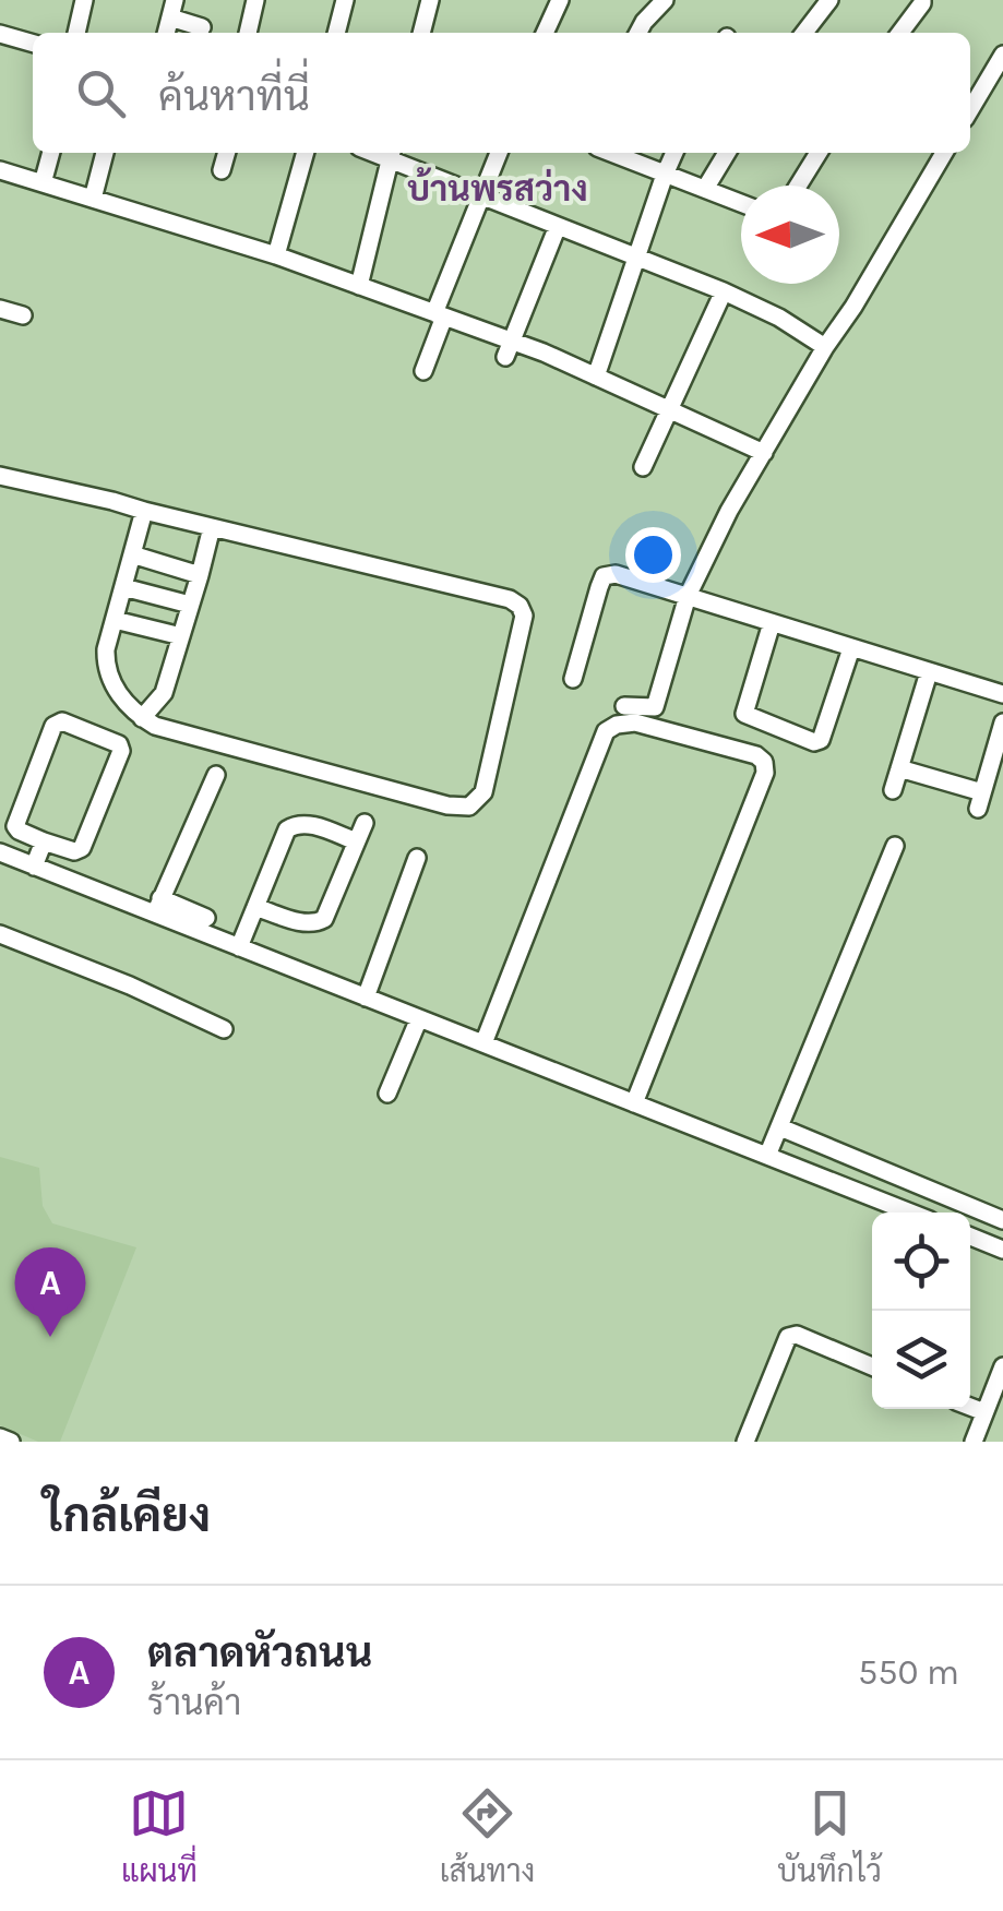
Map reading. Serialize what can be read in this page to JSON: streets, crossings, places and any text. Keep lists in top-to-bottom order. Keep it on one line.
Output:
{"districts":["บ้านพรสว่าง"],"north":"left","page":{"search":"ค้นหาที่นี่","pins":"A","heading":"ใกล้เคียง","list":[{"mark":"A","name":"ตลาดหัวถนน","note":"ร้านค้า","value":"550 m"}],"nav":["แผนที่","เส้นทาง","บันทึกไว้"]}}
